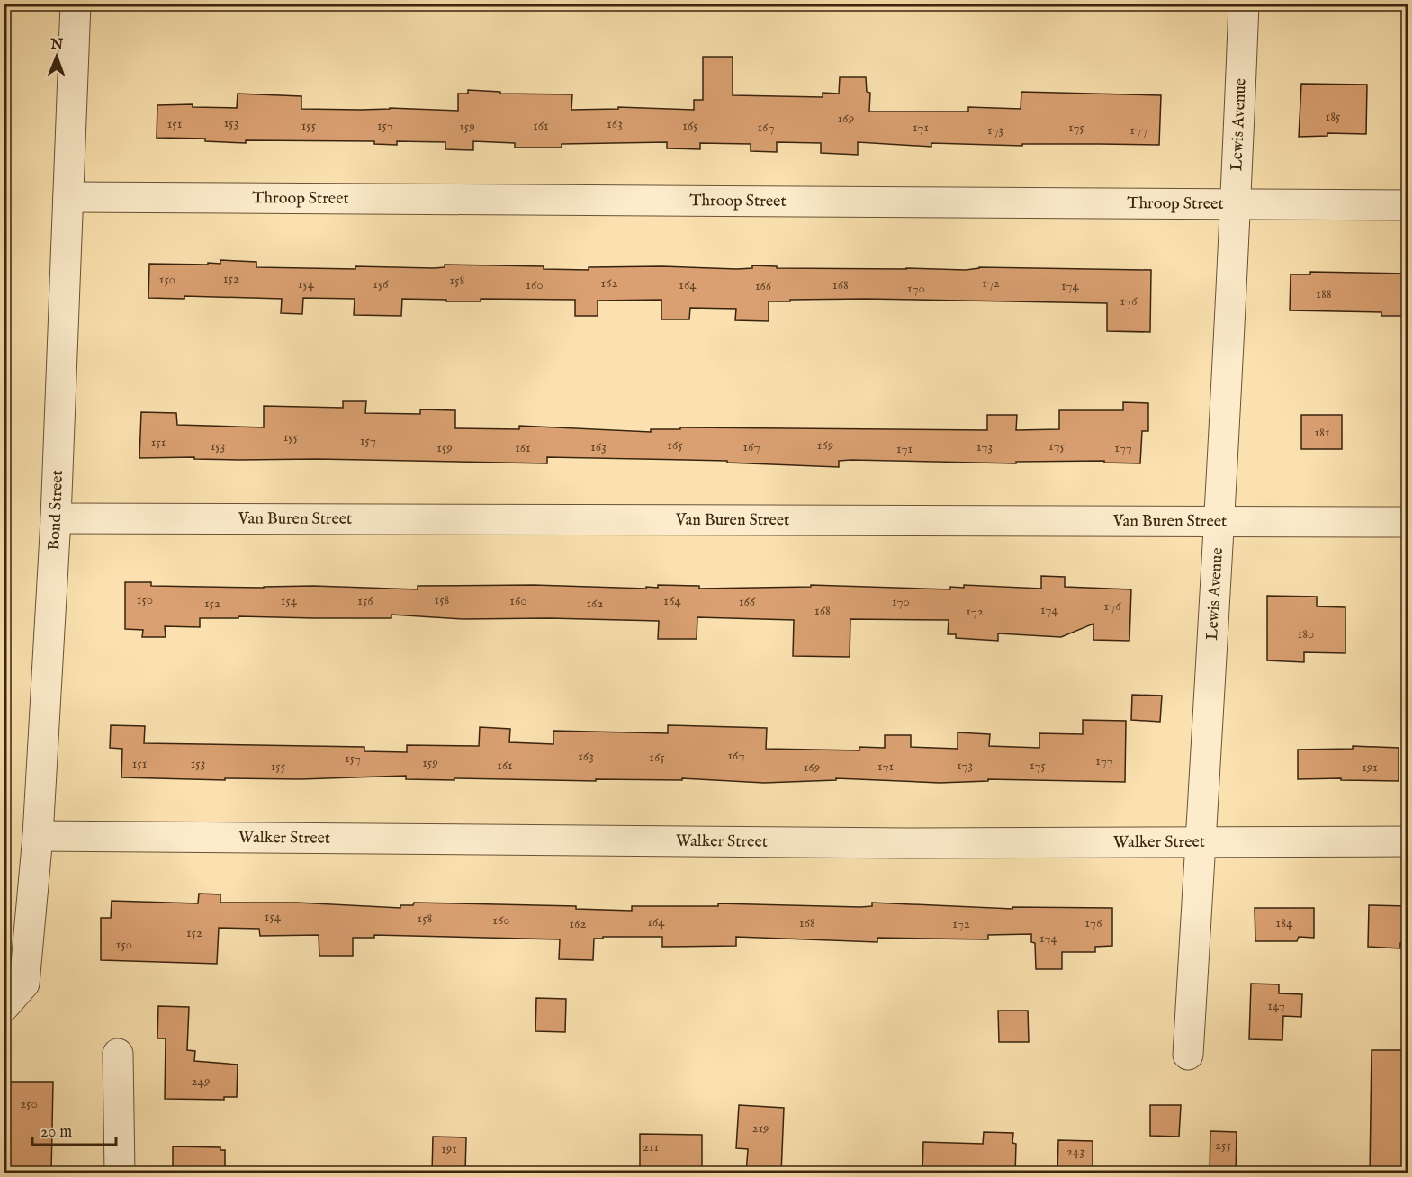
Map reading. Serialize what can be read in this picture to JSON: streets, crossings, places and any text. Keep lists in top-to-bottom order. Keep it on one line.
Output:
{"streets":{"street":["Lewis Avenue","Throop Street","Bond Street","Van Buren Street","Walker Street"]},"crossings":[["Lewis Avenue","Throop Street"],["Lewis Avenue","Van Buren Street"],["Lewis Avenue","Walker Street"],["Throop Street","Bond Street"],["Bond Street","Van Buren Street"],["Bond Street","Walker Street"]],"house_numbers":["185","169","153","151","163","155","157","161","165","159","167","171","175","173","177","152","150","158","162","172","154","156","160","164","168","166","174","170","188","176","181","155","157","151","165","169","153","175","163","167","173","159","161","177","171","150","158","154","156","160","164","166","170","152","162","176","174","168","172","180","167","163","165","157","177","159","151","153","161","173","175","155","171","169","191","154","158","160","164","168","176","184","162","172","152","174","150","147","249","250","219","255","211","191","243"],"scale_bar":"20 m","north":"top"}
